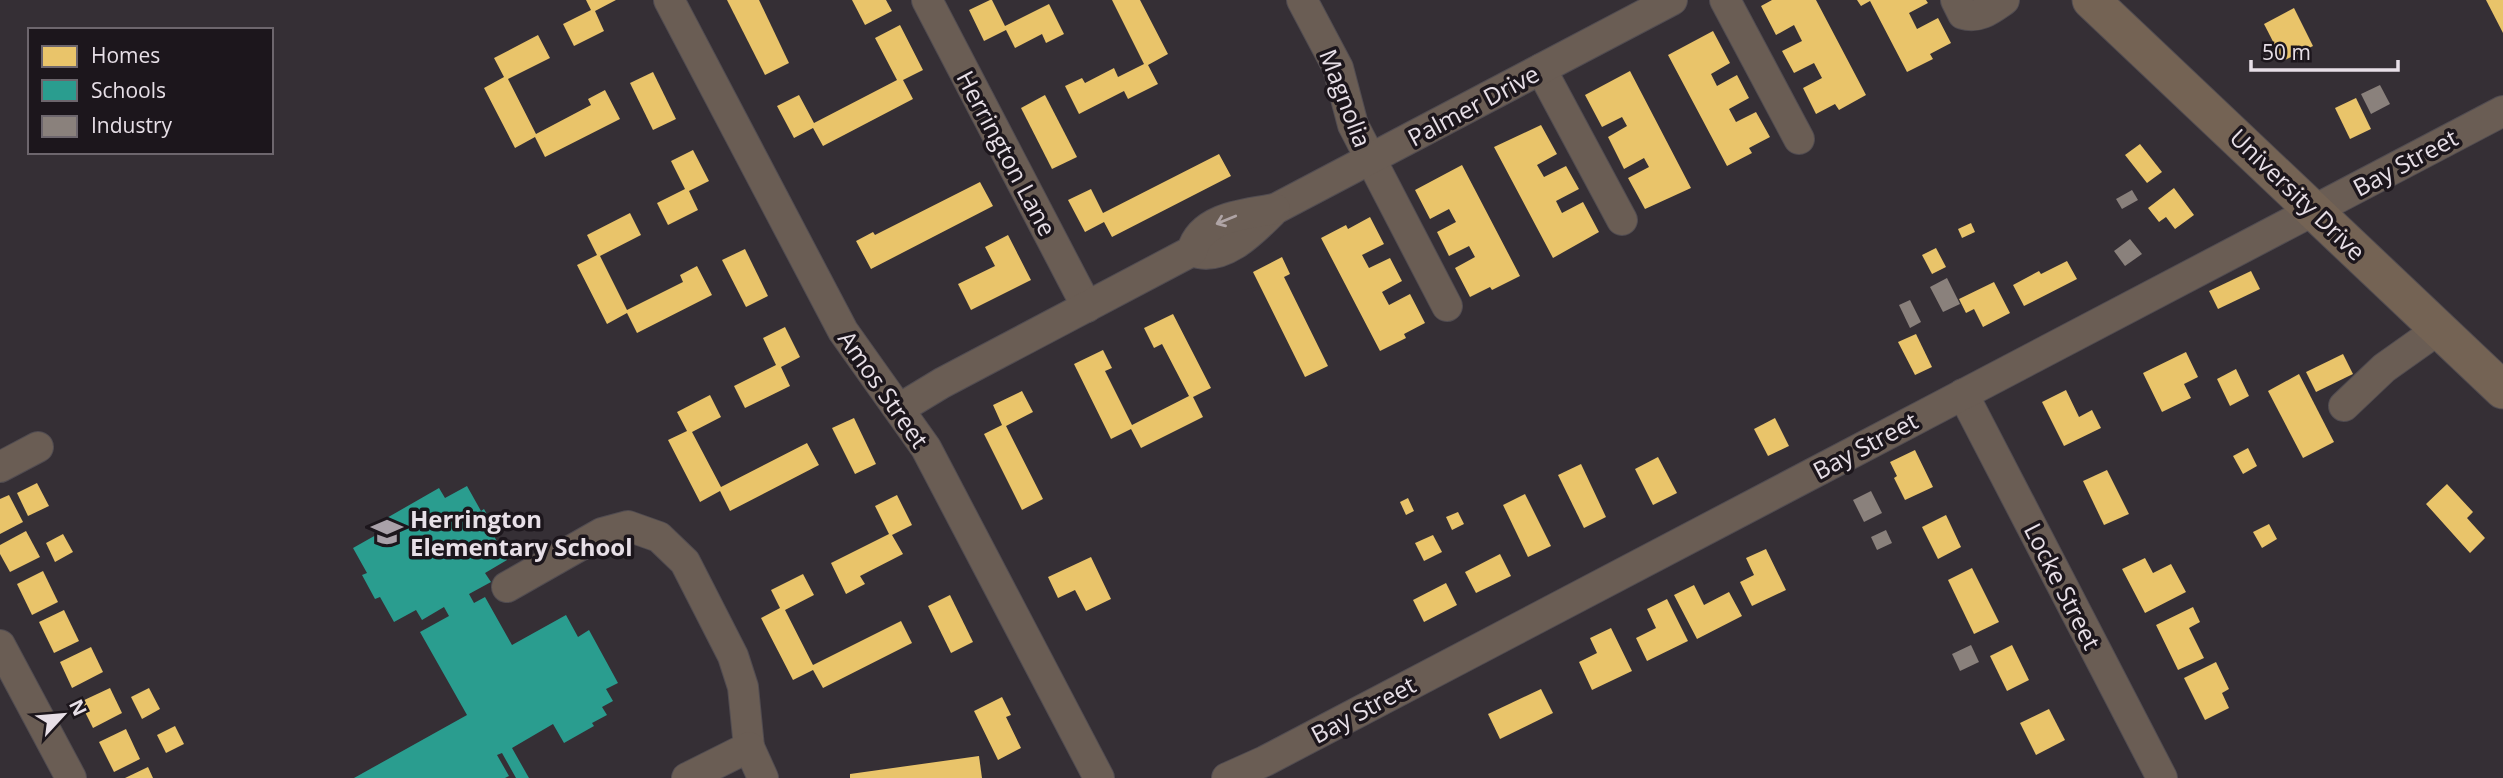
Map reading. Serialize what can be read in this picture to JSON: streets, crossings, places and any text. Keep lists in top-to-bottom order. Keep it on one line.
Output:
{"streets":{"main road":["University Drive"],"street":["Magnolia","Palmer Drive","Herrington Lane","Bay Street","Amos Street","Locke Street"]},"crossings":[["Magnolia","Palmer Drive"],["Palmer Drive","Herrington Lane"],["Palmer Drive","Amos Street"],["Bay Street","University Drive"],["Bay Street","Locke Street"]],"places":{"school or university":["Herrington Elementary School"]},"legend":["Homes","Schools","Industry"],"scale_bar":"50 m","north":"top right"}
